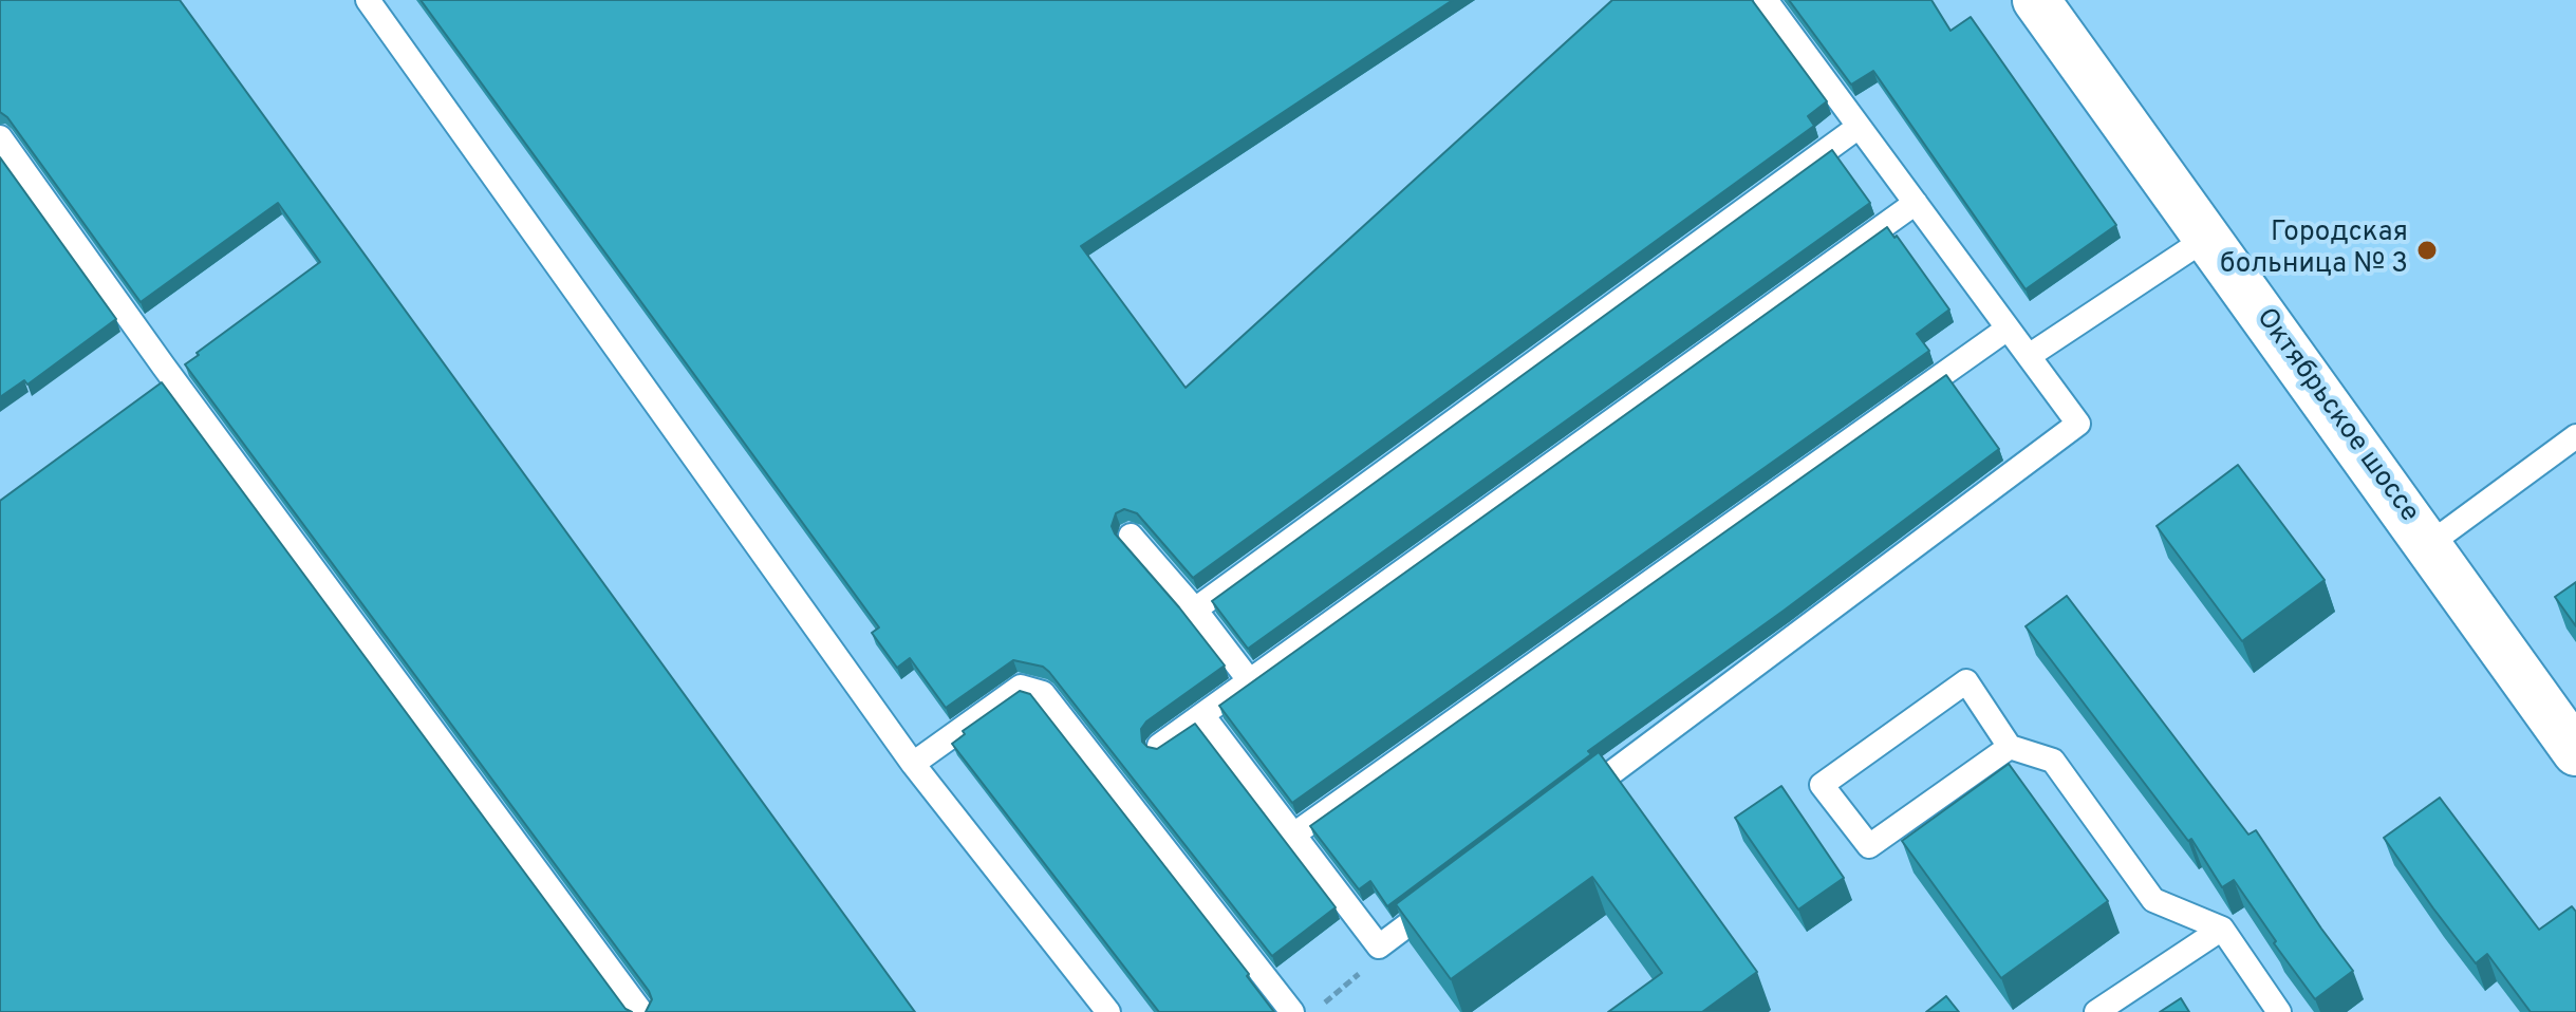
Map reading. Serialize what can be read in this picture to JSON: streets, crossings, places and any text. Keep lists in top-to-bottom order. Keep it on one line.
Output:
{"streets":{"street":["Октябрьское шоссе"]},"places":["Городская больница № 3"]}
